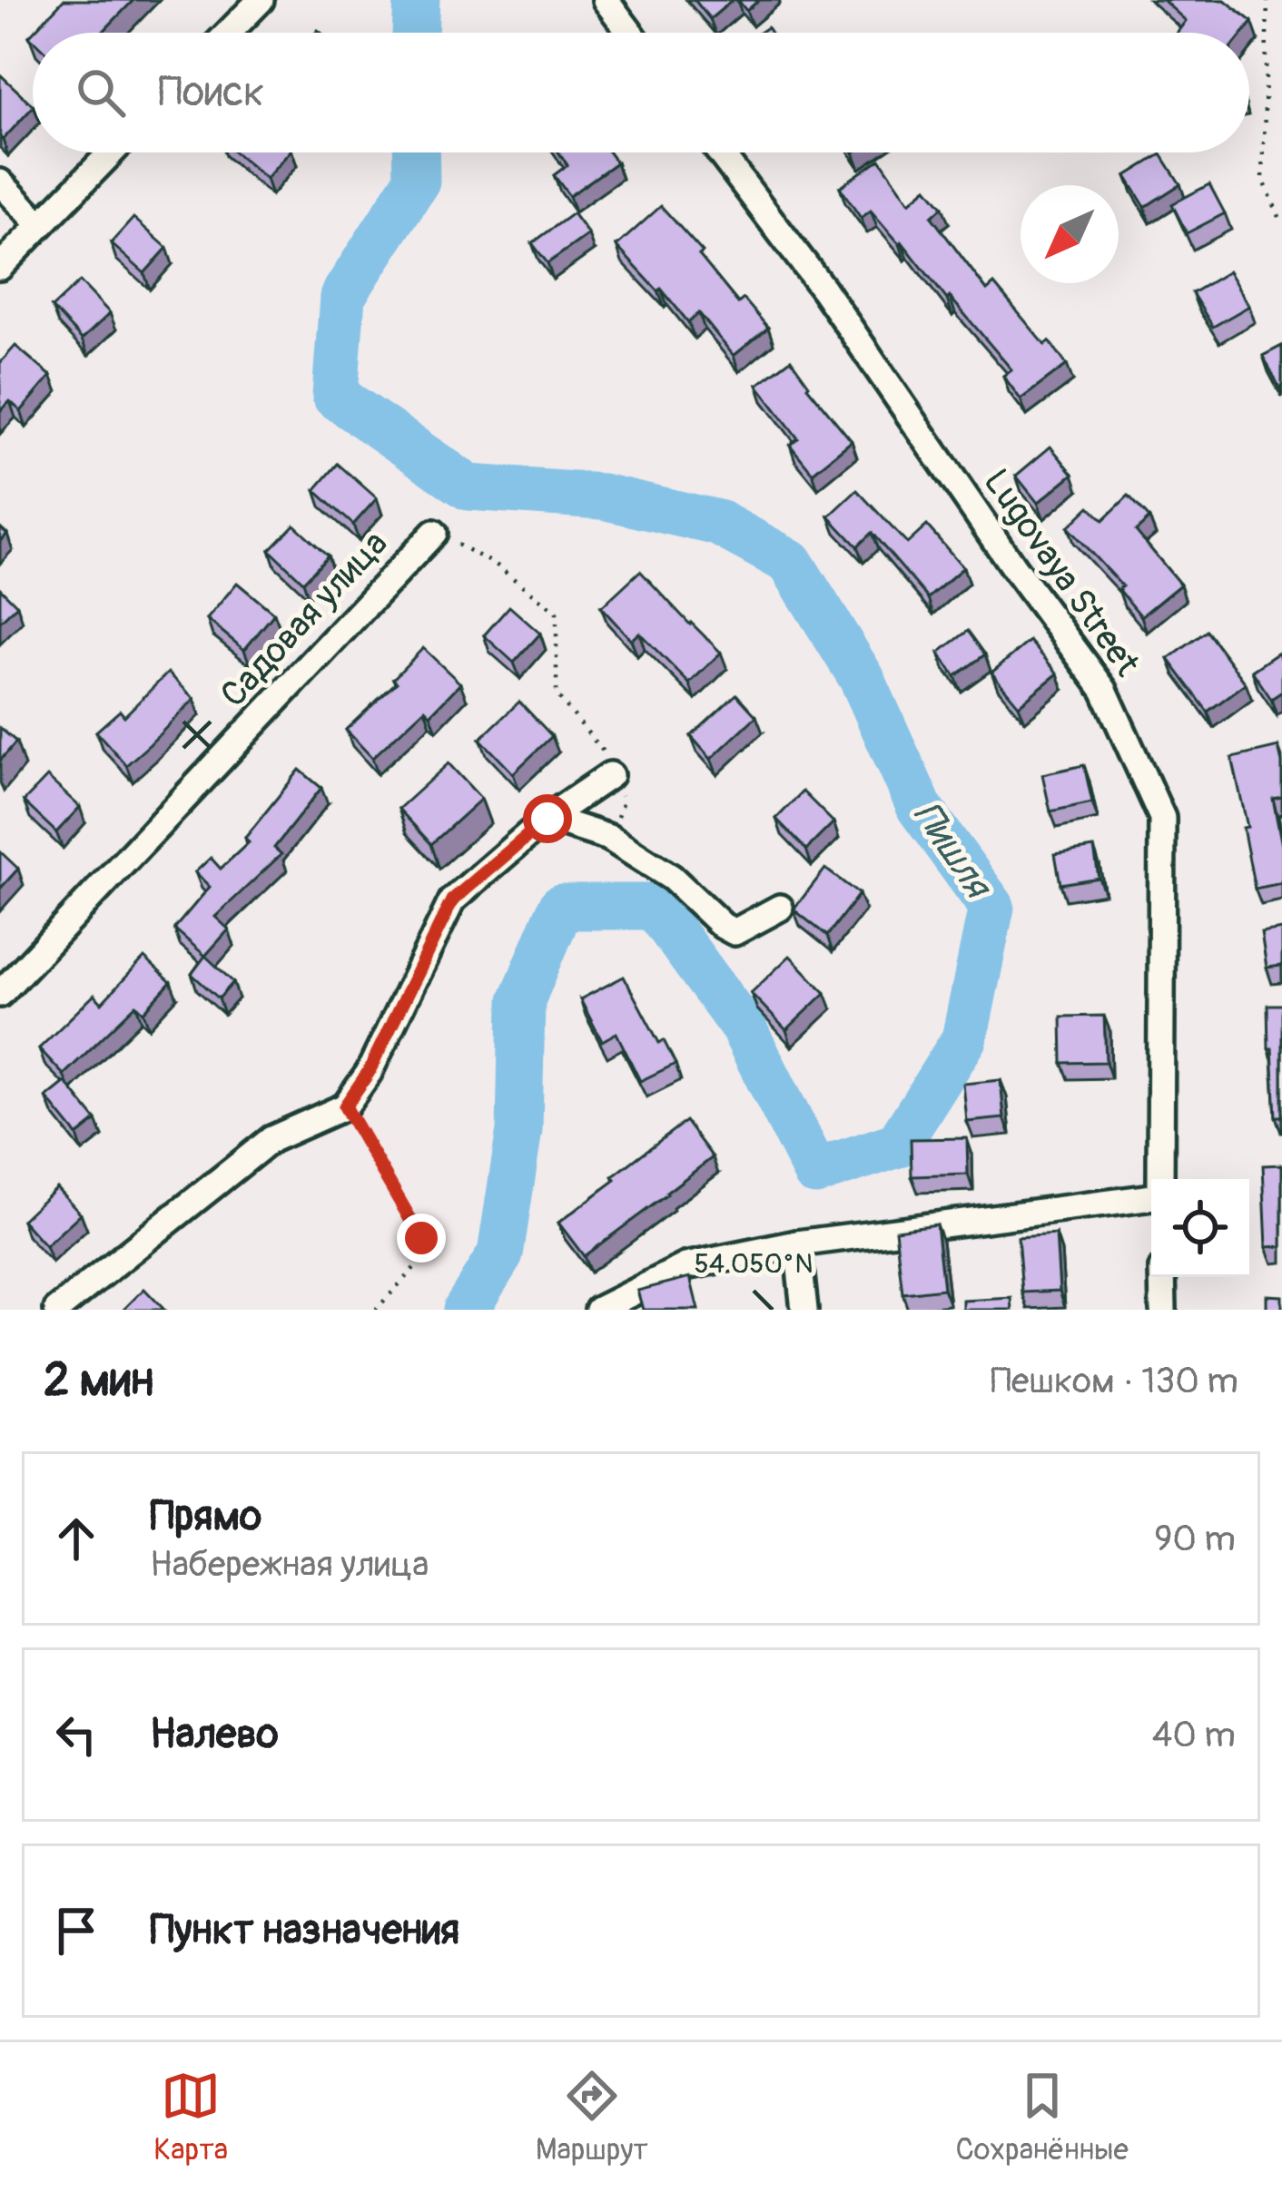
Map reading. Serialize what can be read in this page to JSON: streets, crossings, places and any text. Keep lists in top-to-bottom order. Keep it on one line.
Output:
{"streets":{"street":["Lugovaya Street","Садовая улица"]},"water":["Пишля"],"north":"bottom left","page":{"search":"Поиск","heading":["2 мин","Пешком · 130 m"],"list":[["Прямо","Набережная улица","90 m"],["Налево","40 m"],"Пункт назначения"],"nav":["Карта","Маршрут","Сохранённые"]},"coordinates":["54.050°N"]}
